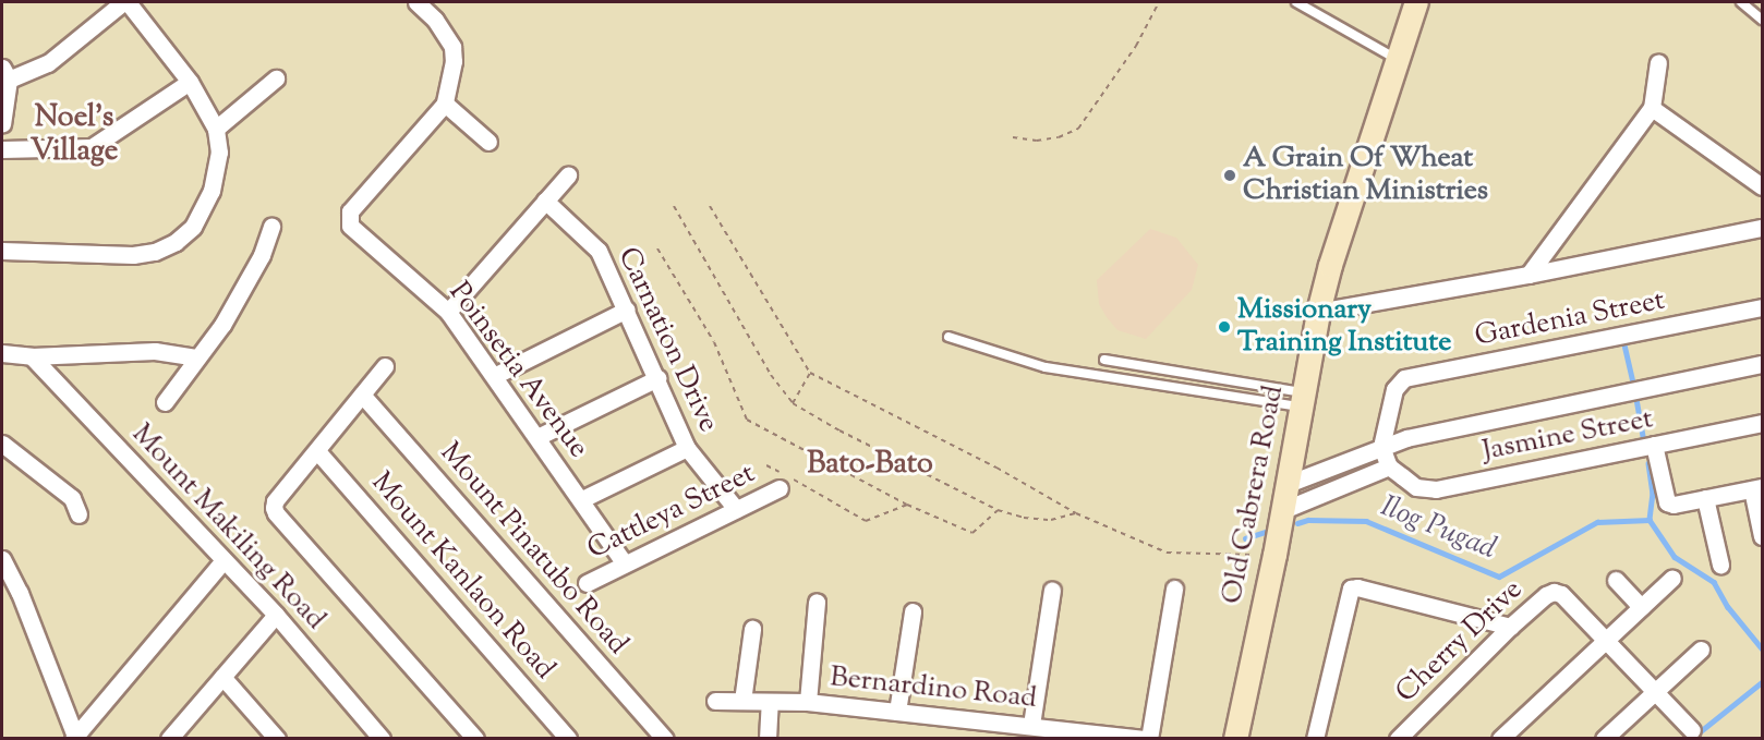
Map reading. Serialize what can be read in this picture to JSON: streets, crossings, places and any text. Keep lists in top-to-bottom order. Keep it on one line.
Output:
{"streets":{"street":["Gardenia Street","Carnation Drive","Poinsetia Avenue","Jasmine Street","Old Cabrera Road","Cattleya Street","Mount Makiling Road","Mount Pinatubo Road","Mount Kanlaon Road","Cherry Drive","Bernardino Road"]},"crossings":[["Carnation Drive","Cattleya Street"],["Poinsetia Avenue","Cattleya Street"]],"districts":["Noel's Village","Bato-Bato"],"water":["Ilog Pugad"],"places":["A Grain Of Wheat Christian Ministries","Missionary Training Institute"]}
